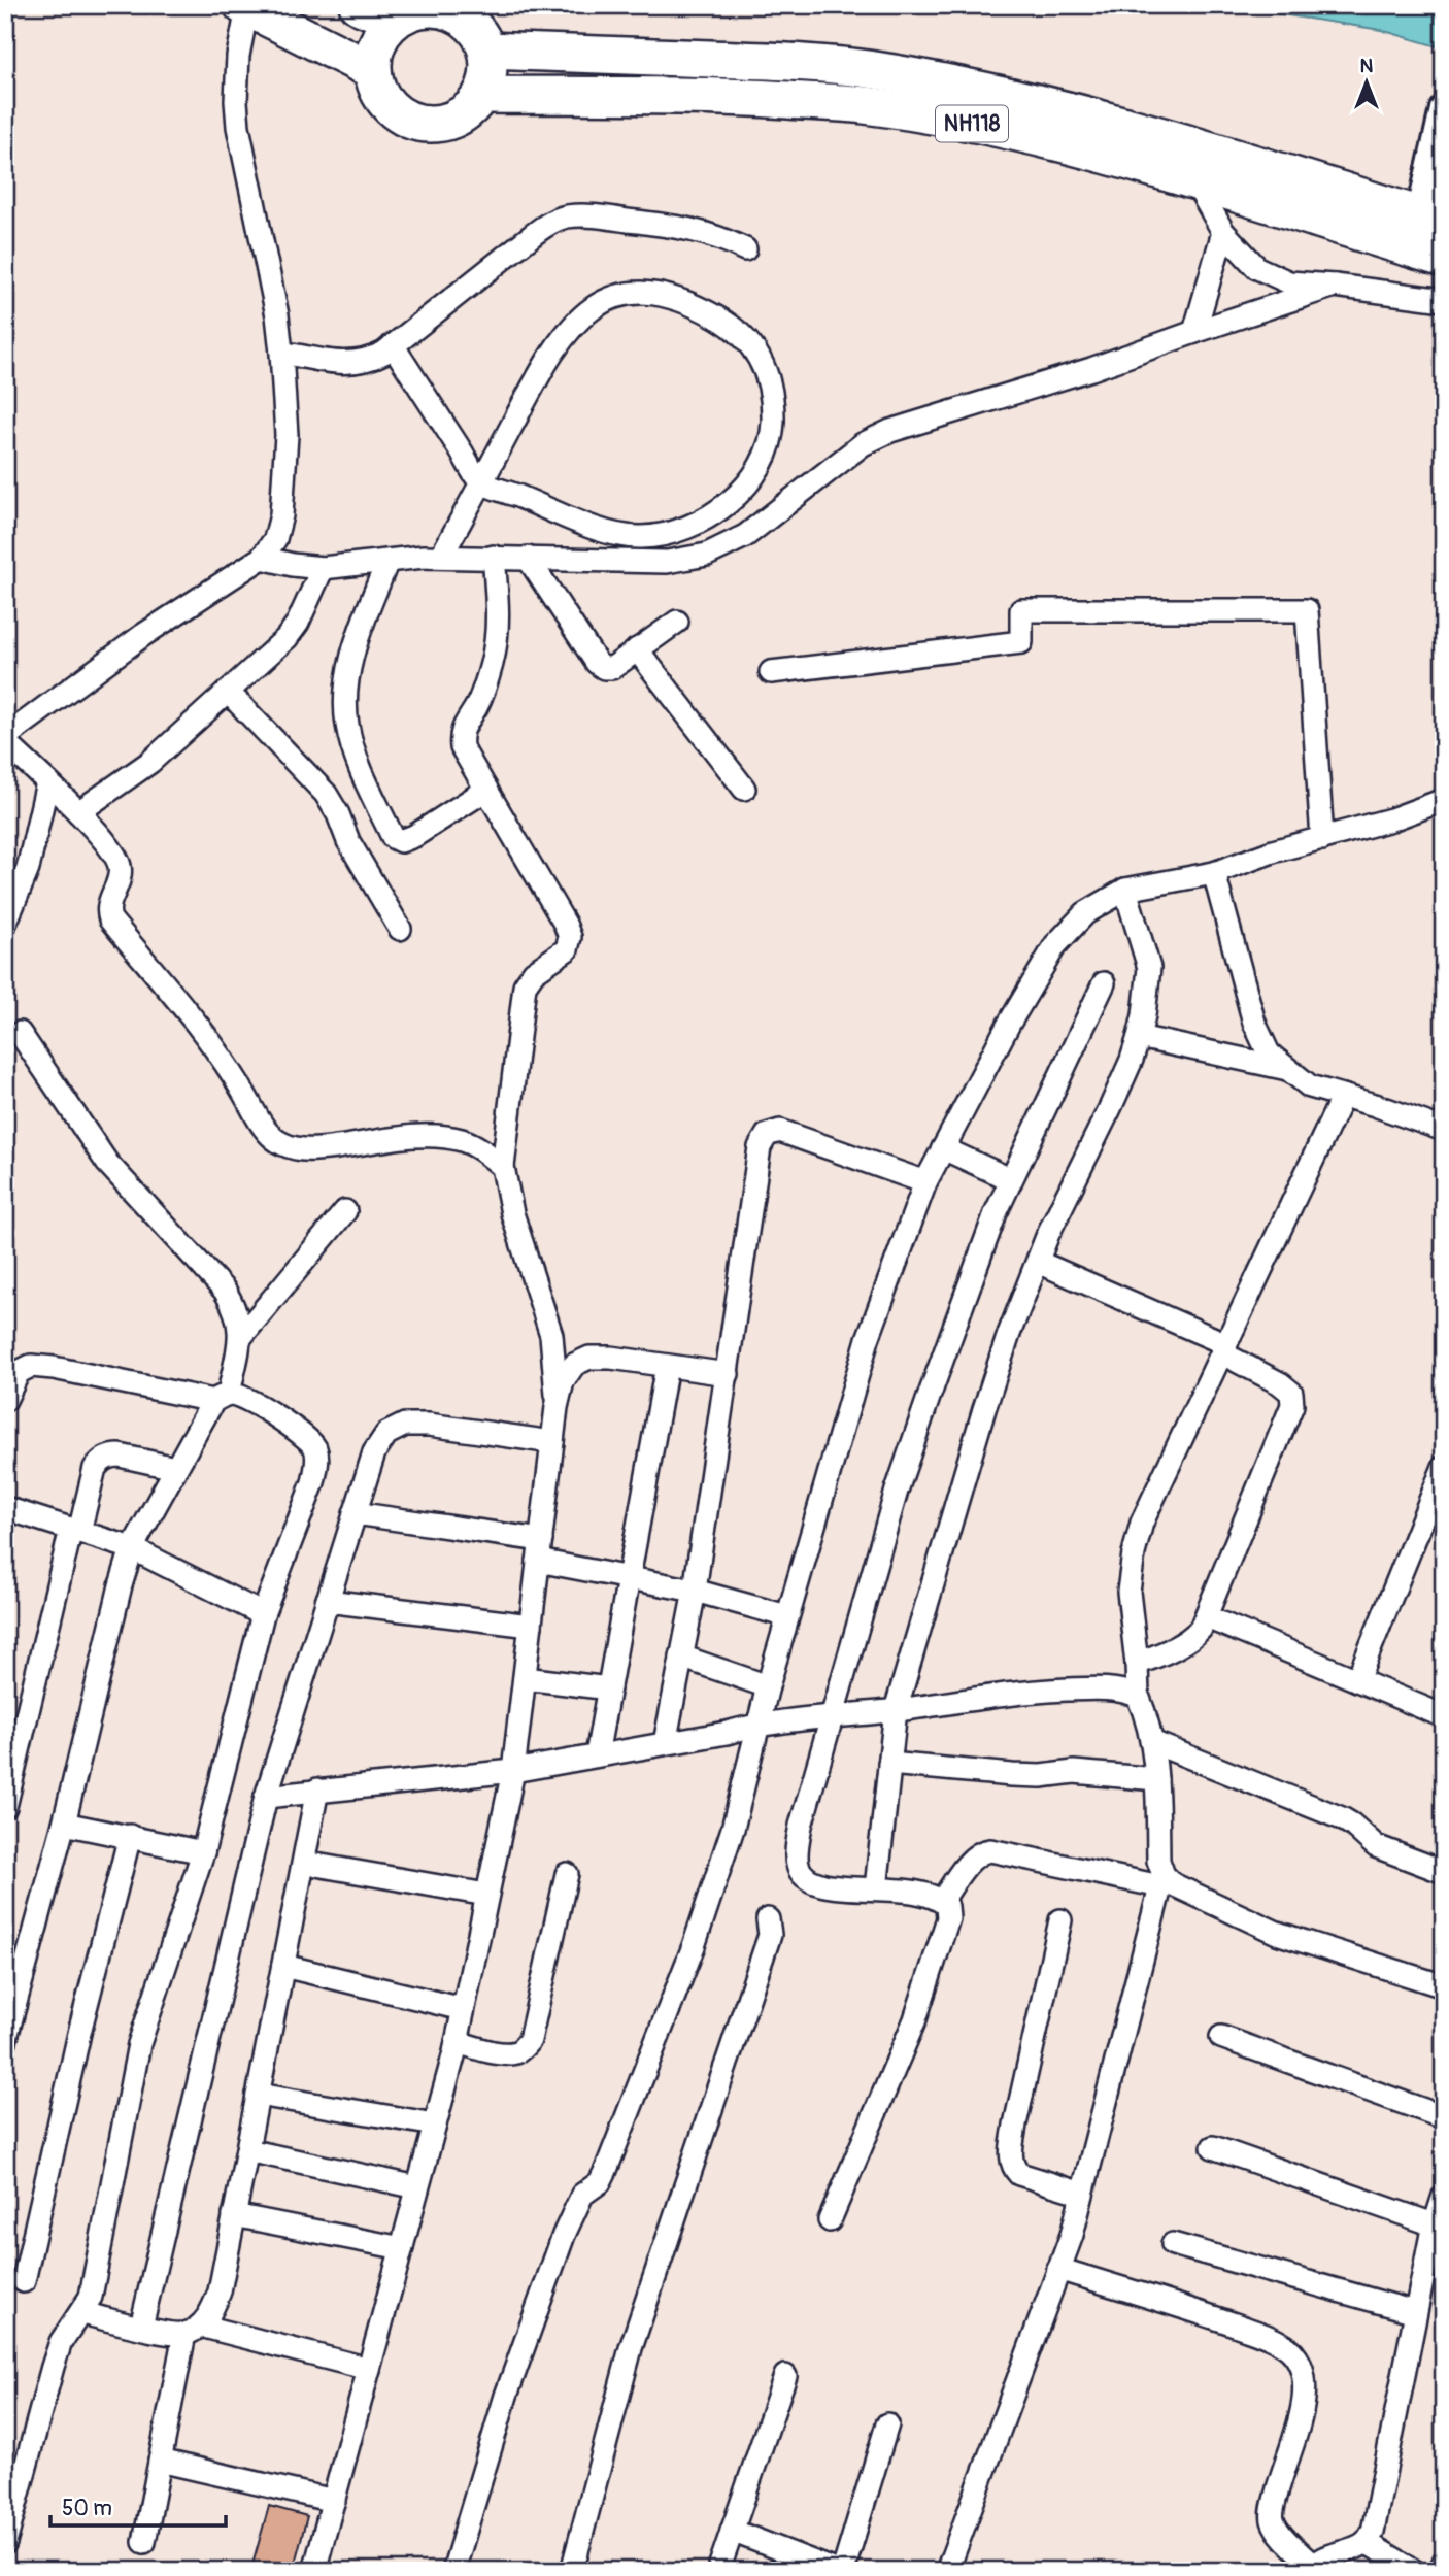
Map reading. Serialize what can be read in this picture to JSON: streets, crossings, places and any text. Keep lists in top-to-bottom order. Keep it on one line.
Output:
{"streets":{"highway":["NH118"]},"scale_bar":"50 m","north":"top"}
